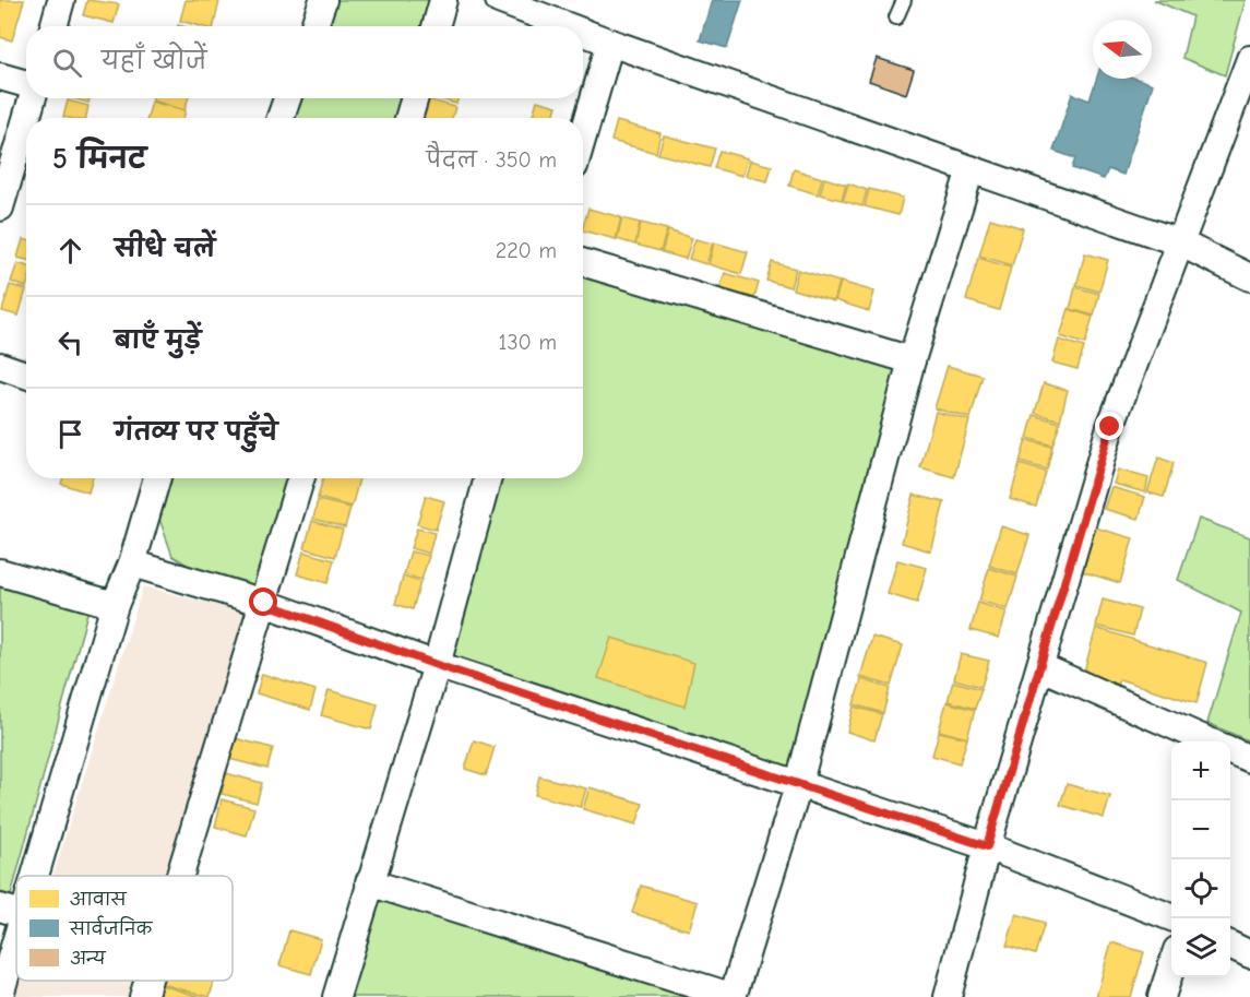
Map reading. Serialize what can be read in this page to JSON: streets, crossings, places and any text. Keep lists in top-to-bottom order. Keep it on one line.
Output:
{"legend":["आवास","सार्वजनिक","अन्य"],"north":"left","page":{"search":"यहाँ खोजें","heading":["5 मिनट","पैदल · 350 m"],"list":[["सीधे चलें","220 m"],["बाएँ मुड़ें","130 m"],"गंतव्य पर पहुँचे"],"map_buttons":["+","−"]}}
